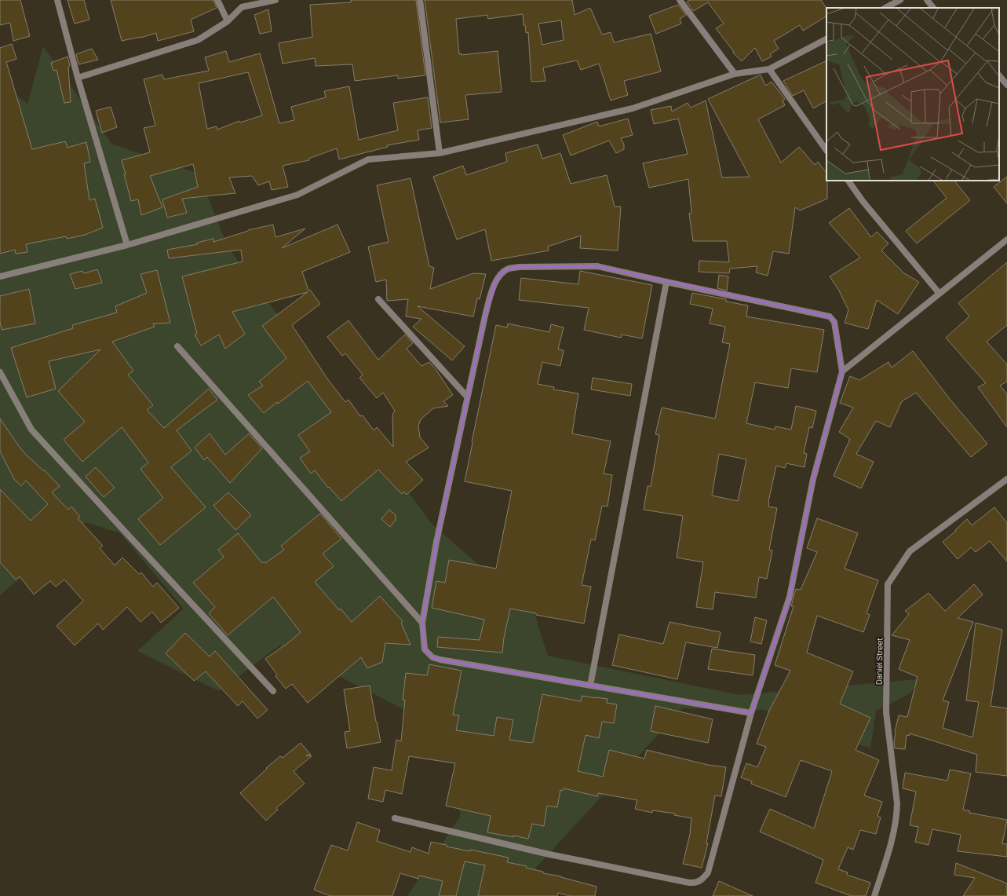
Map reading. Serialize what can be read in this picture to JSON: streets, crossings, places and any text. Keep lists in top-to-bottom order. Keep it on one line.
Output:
{"streets":{"street":["Daniel Street"]}}
